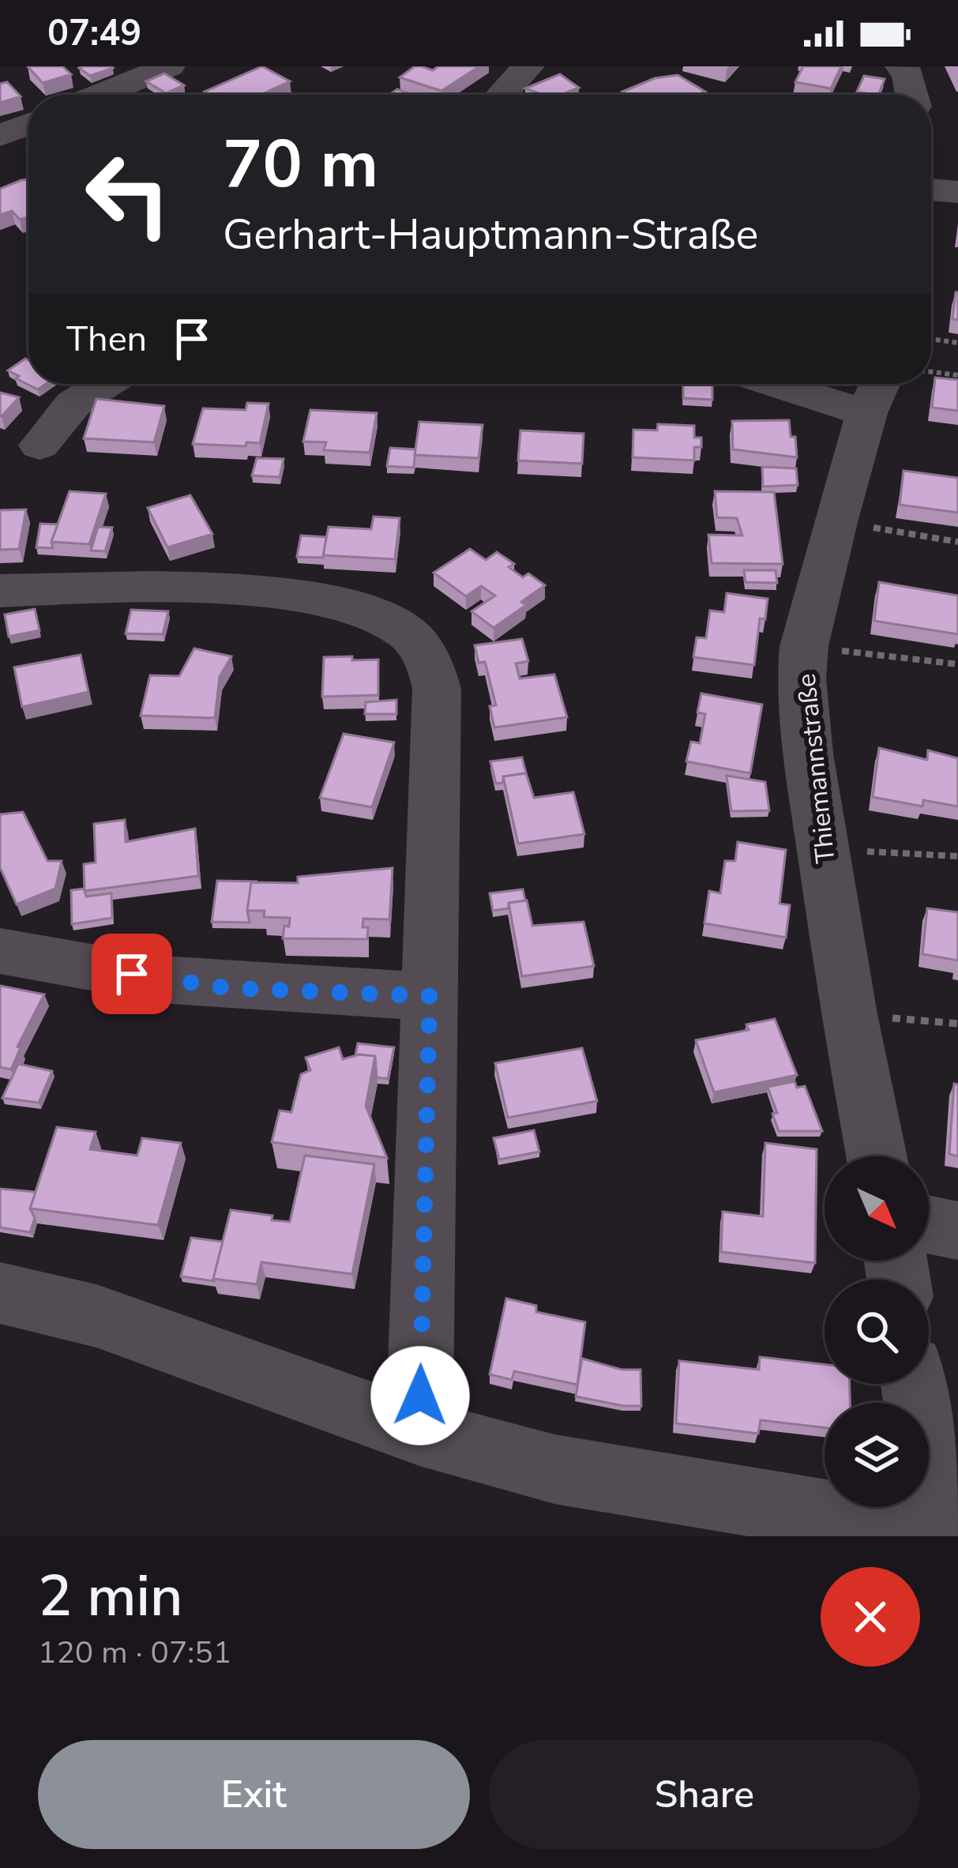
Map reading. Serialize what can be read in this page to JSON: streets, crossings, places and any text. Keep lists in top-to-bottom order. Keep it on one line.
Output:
{"streets":{"street":["Thiemannstraße"]},"north":"bottom right","page":{"status":"07:49","turn":["70 m","Gerhart-Hauptmann-Straße"],"then":"Then","heading":["2 min","120 m · 07:51"],"buttons":["Exit","Share"]}}
